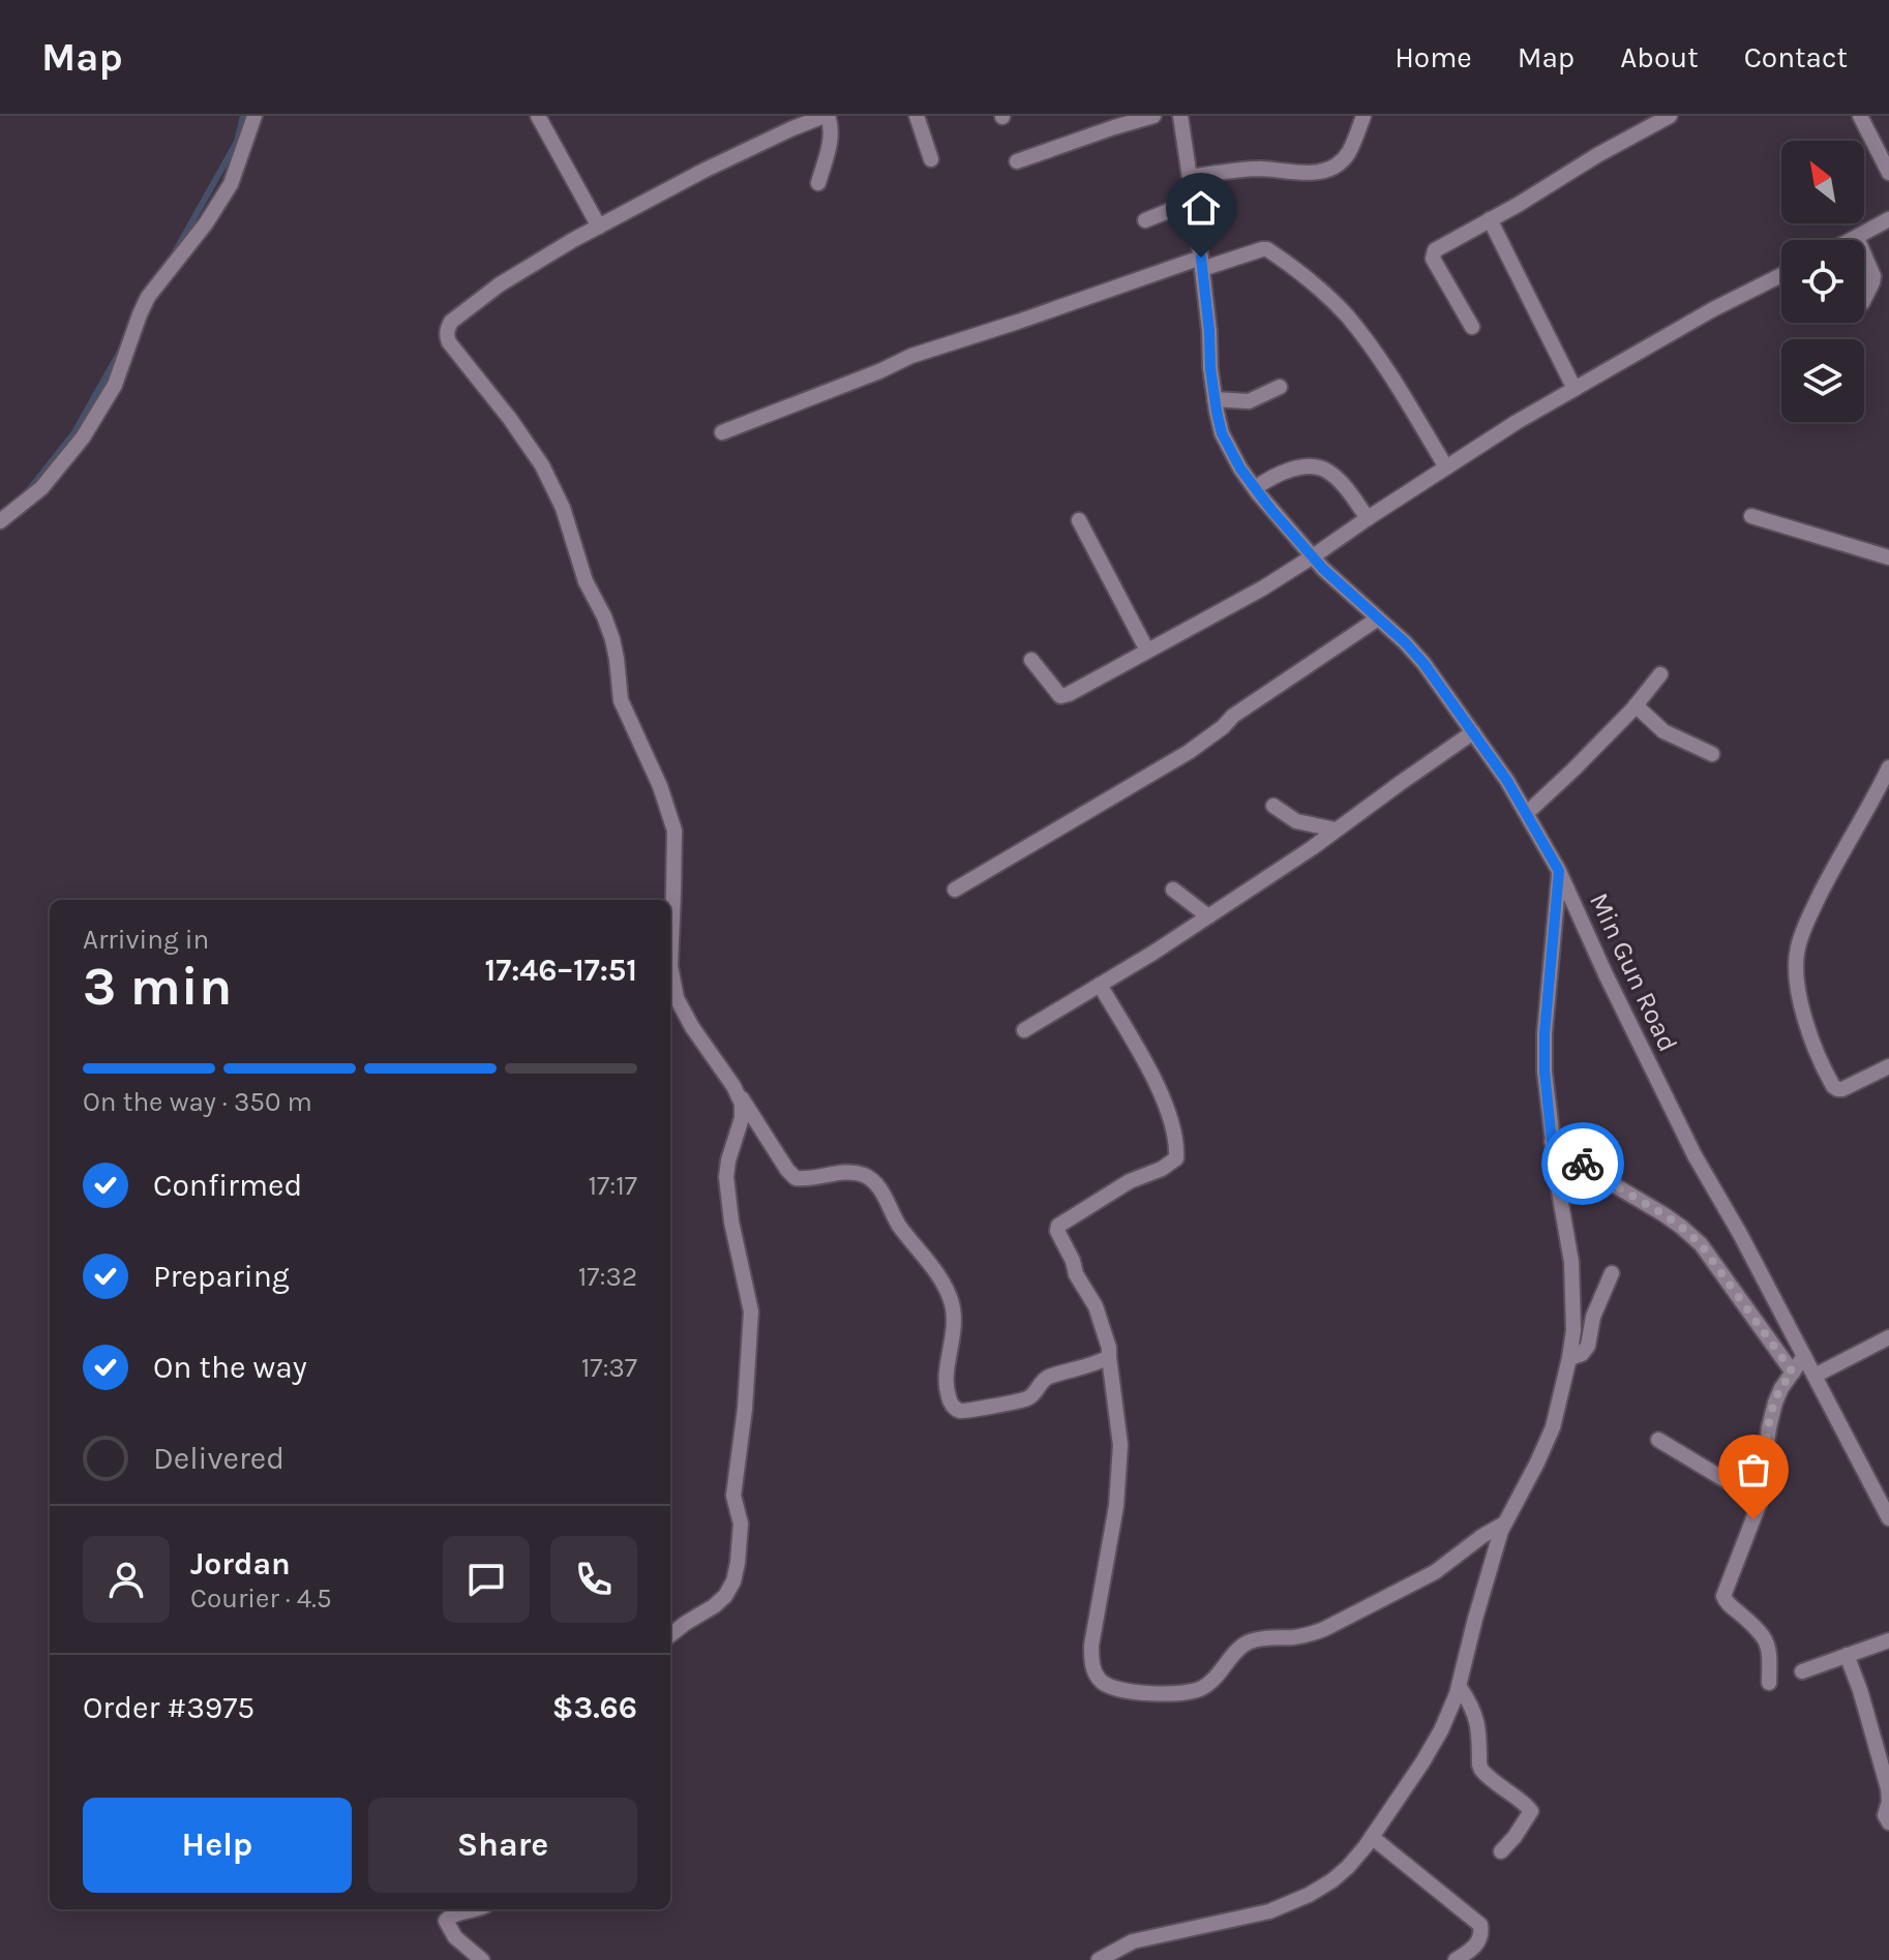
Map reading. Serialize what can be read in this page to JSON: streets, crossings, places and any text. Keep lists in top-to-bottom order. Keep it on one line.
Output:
{"streets":{"street":["Min Gun Road"]},"north":"top left","page":{"header":"Map","nav":["Home","Map","About","Contact"],"heading":["3 min","Arriving in","17:46–17:51"],"panel":["Jordan","Courier · 4.5","Order #3975","$3.66"],"bar":"On the way · 350 m","list":[["Confirmed","17:17"],["Preparing","17:32"],["On the way","17:37"],"Delivered"],"buttons":["Help","Share"]}}
